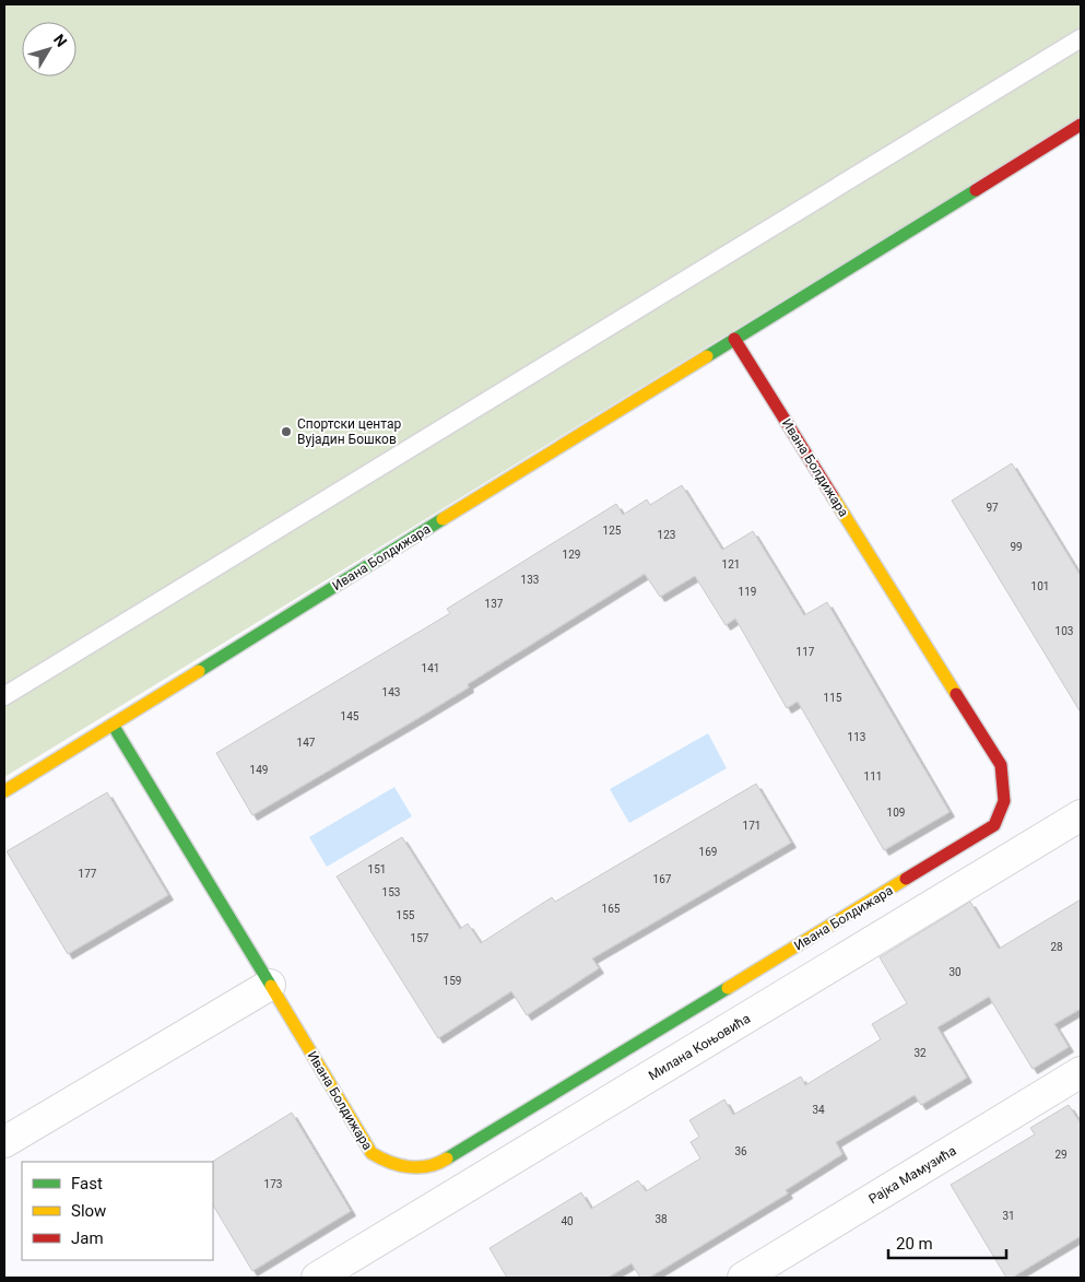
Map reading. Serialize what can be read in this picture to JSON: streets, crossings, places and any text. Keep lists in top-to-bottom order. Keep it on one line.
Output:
{"streets":{"street":["Ивана Болдижара","Милана Коњовића","Рајка Мамузића"]},"places":["Спортски центар Вујадин Бошков"],"house_numbers":["97","125","123","99","129","121","133","101","119","137","103","117","141","143","115","145","113","147","149","111","109","171","169","151","177","167","153","165","155","157","28","30","159","32","34","36","29","173","31","38","40"],"legend":["Fast","Slow","Jam"],"scale_bar":"20 m","north":"top right"}
